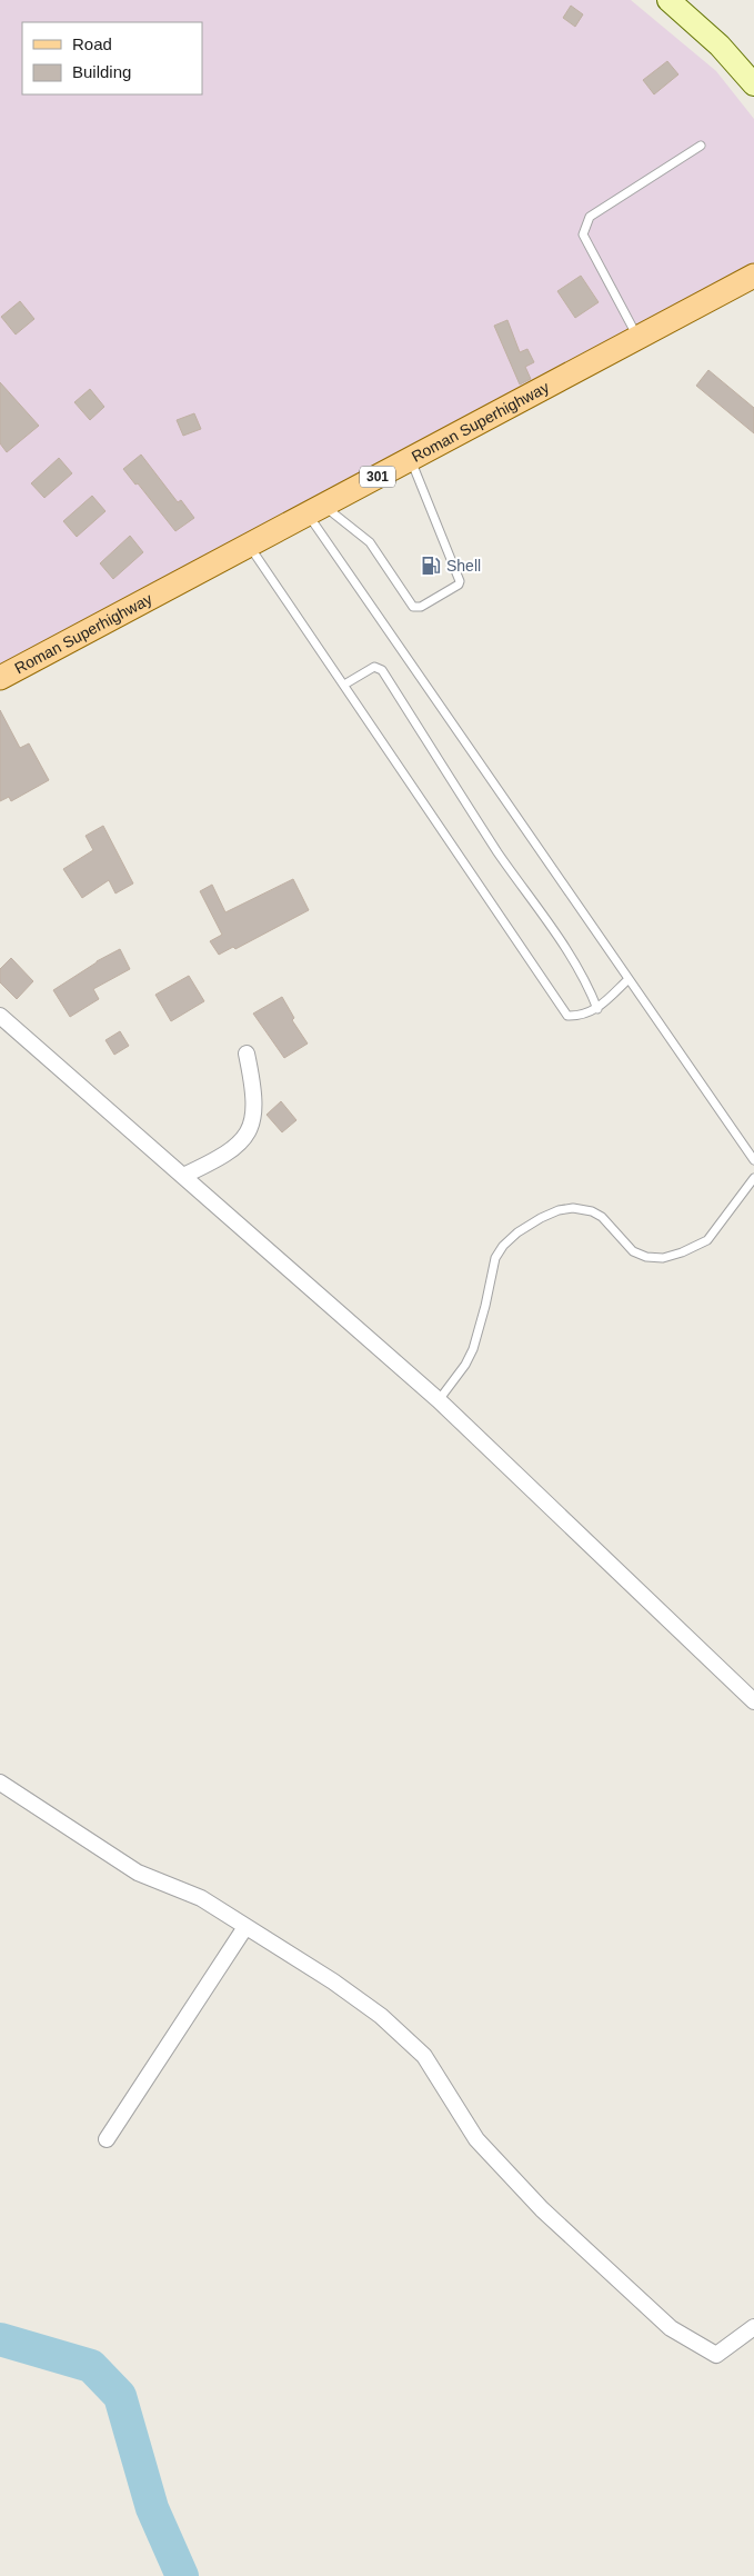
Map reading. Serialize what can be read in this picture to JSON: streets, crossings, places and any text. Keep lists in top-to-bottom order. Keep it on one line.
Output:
{"streets":{"main road":["Roman Superhighway","301"]},"places":{"fuel station":["Shell"]},"legend":["Road","Building"]}
